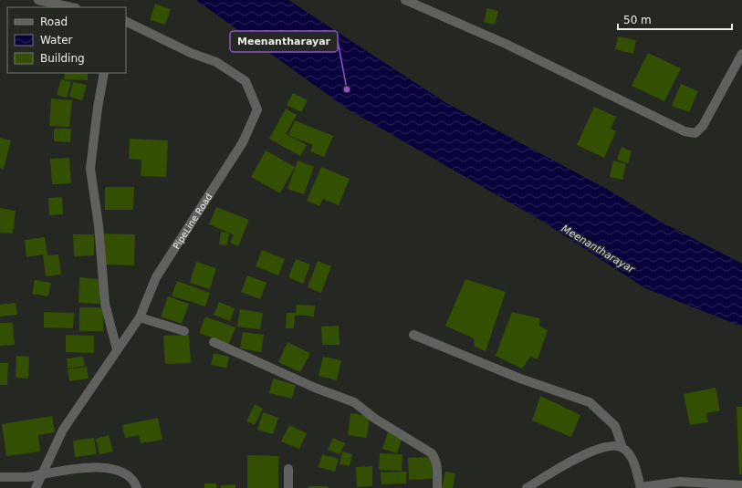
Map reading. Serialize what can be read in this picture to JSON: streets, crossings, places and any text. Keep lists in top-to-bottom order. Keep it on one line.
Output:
{"streets":{"street":["PipeLine Road"]},"water":["Meenantharayar"],"places":["Meenantharayar"],"legend":["Road","Water","Building"],"scale_bar":"50 m"}
